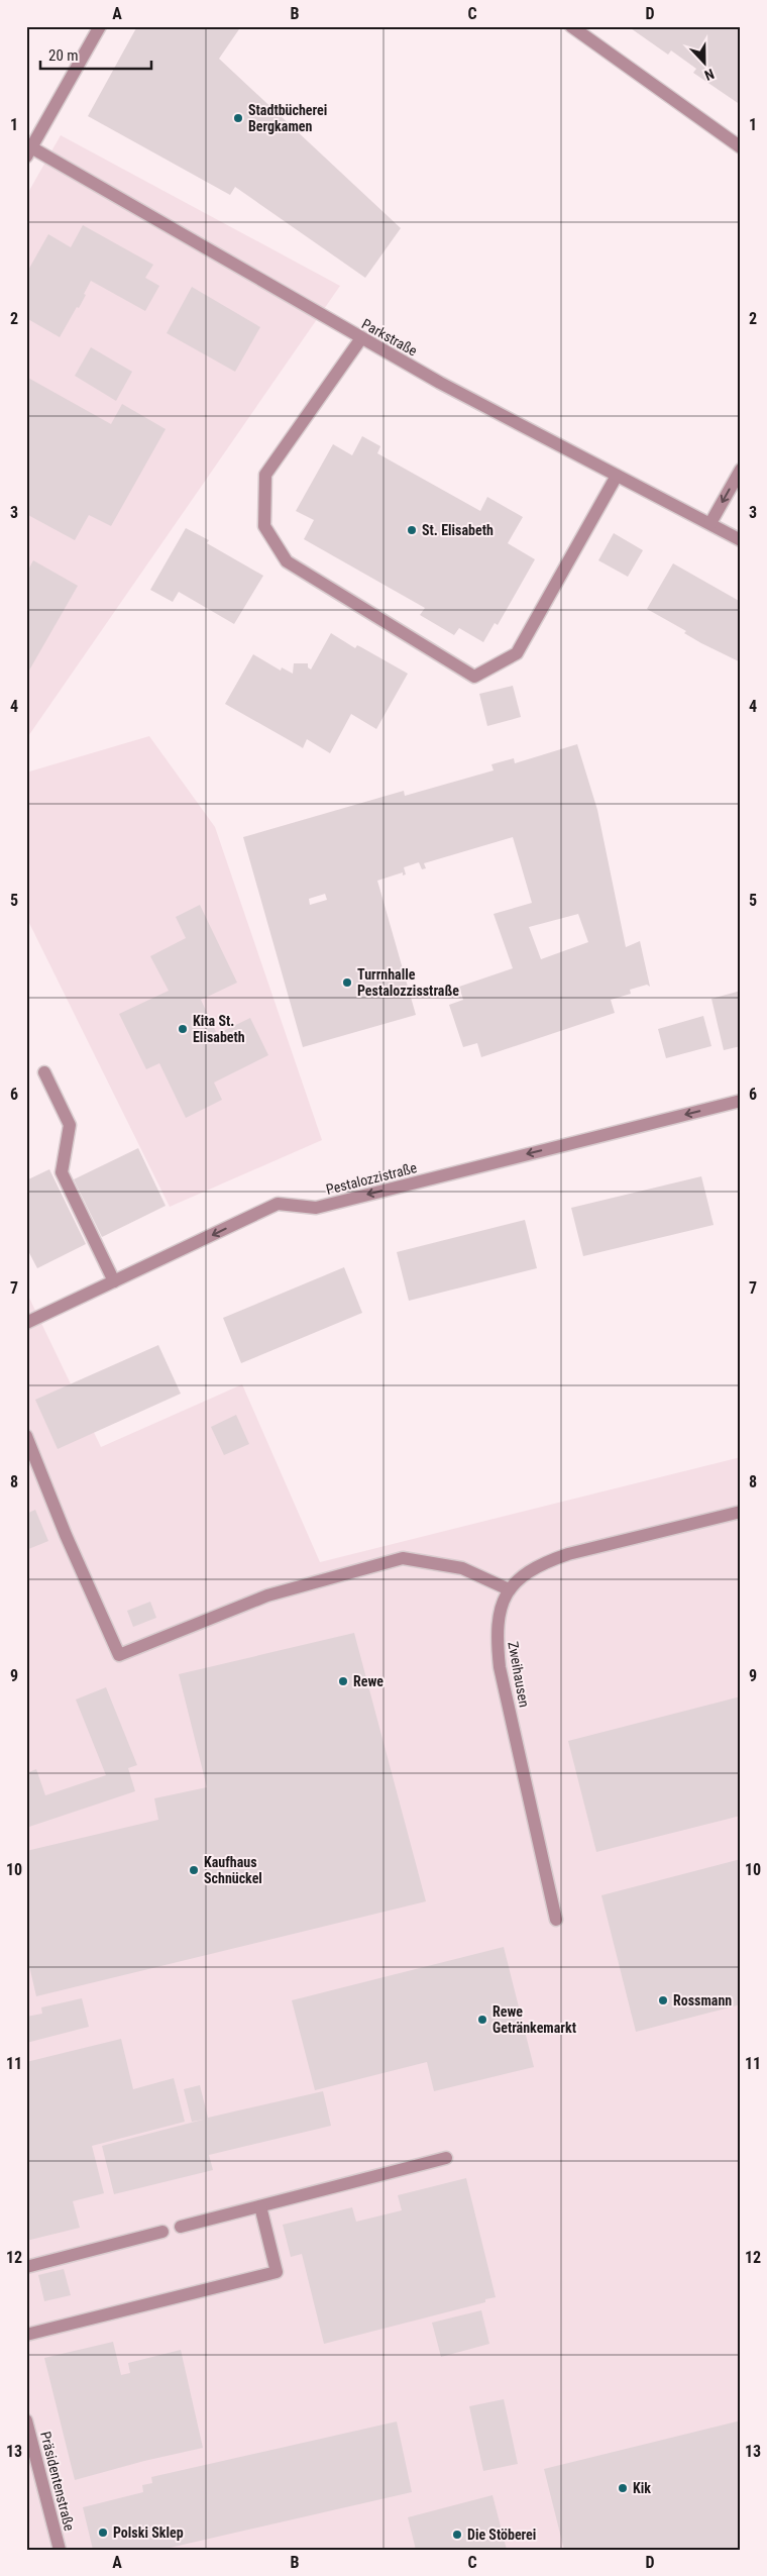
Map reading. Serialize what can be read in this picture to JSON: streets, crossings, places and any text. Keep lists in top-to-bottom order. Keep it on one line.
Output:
{"streets":{"street":["Parkstraße","Pestalozzistraße","Zweihausen","Präsidentenstraße"]},"one_way":["Pestalozzistraße"],"places":["Stadtbücherei Bergkamen","St. Elisabeth","Turrnhalle Pestalozzisstraße","Kita St. Elisabeth","Rewe","Kaufhaus Schnückel","Rossmann","Rewe Getränkemarkt","Kik","Polski Sklep","Die Stöberei"],"scale_bar":"20 m","north":"bottom","grid":{"columns":["A","B","C","D"],"rows":["1","2","3","4","5","6","7","8","9","10","11","12","13"]}}
